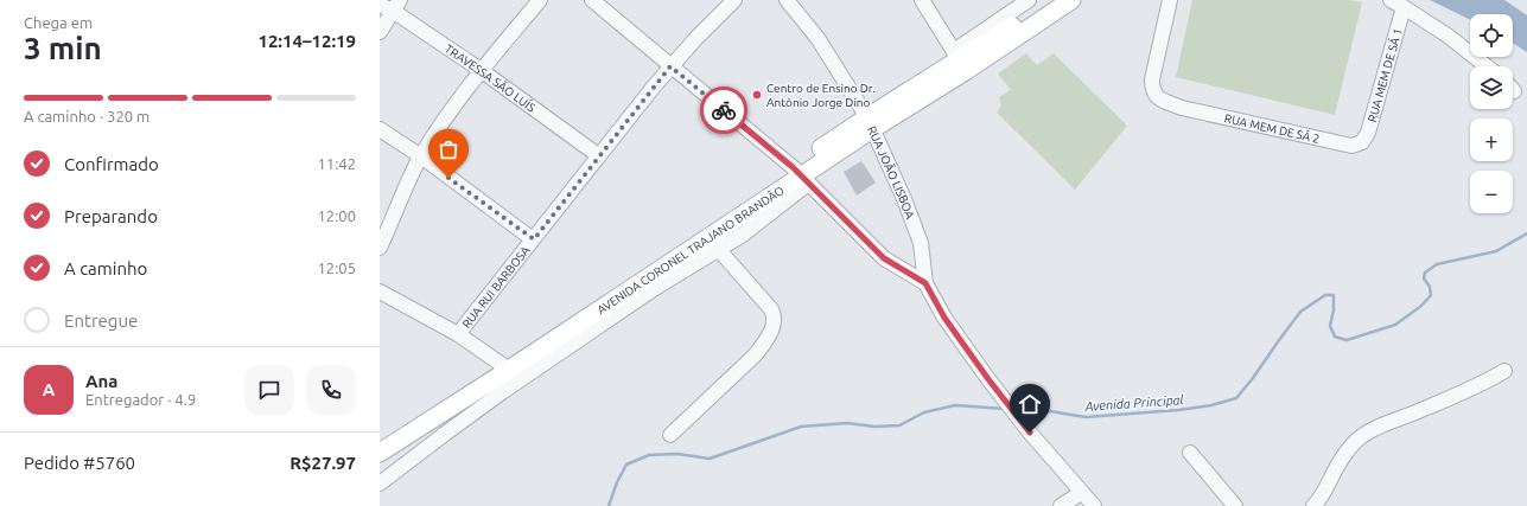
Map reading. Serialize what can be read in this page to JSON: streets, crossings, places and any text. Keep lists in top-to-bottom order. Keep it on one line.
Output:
{"streets":{"main road":["AVENIDA CORONEL TRAJANO BRANDÃO"],"street":["RUA MEM DE SÁ 1","TRAVESSA SÃO LUÍS","RUA MEM DE SÁ 2","RUA JOÃO LISBOA","RUA RUI BARBOSA"]},"crossings":[["RUA MEM DE SÁ 1","RUA MEM DE SÁ 2"],["TRAVESSA SÃO LUÍS","RUA RUI BARBOSA"],["RUA JOÃO LISBOA","AVENIDA CORONEL TRAJANO BRANDÃO"]],"water":["Avenida Principal"],"places":["Centro de Ensino Dr. Antônio Jorge Dino"],"page":{"heading":["3 min","Chega em","12:14–12:19"],"panel":["Ana","Entregador · 4.9","Pedido #5760","R$27.97"],"map_buttons":["+","−"],"bar":"A caminho · 320 m","list":[["Confirmado","11:42"],["Preparando","12:00"],["A caminho","12:05"],"Entregue"],"round":"A"}}
